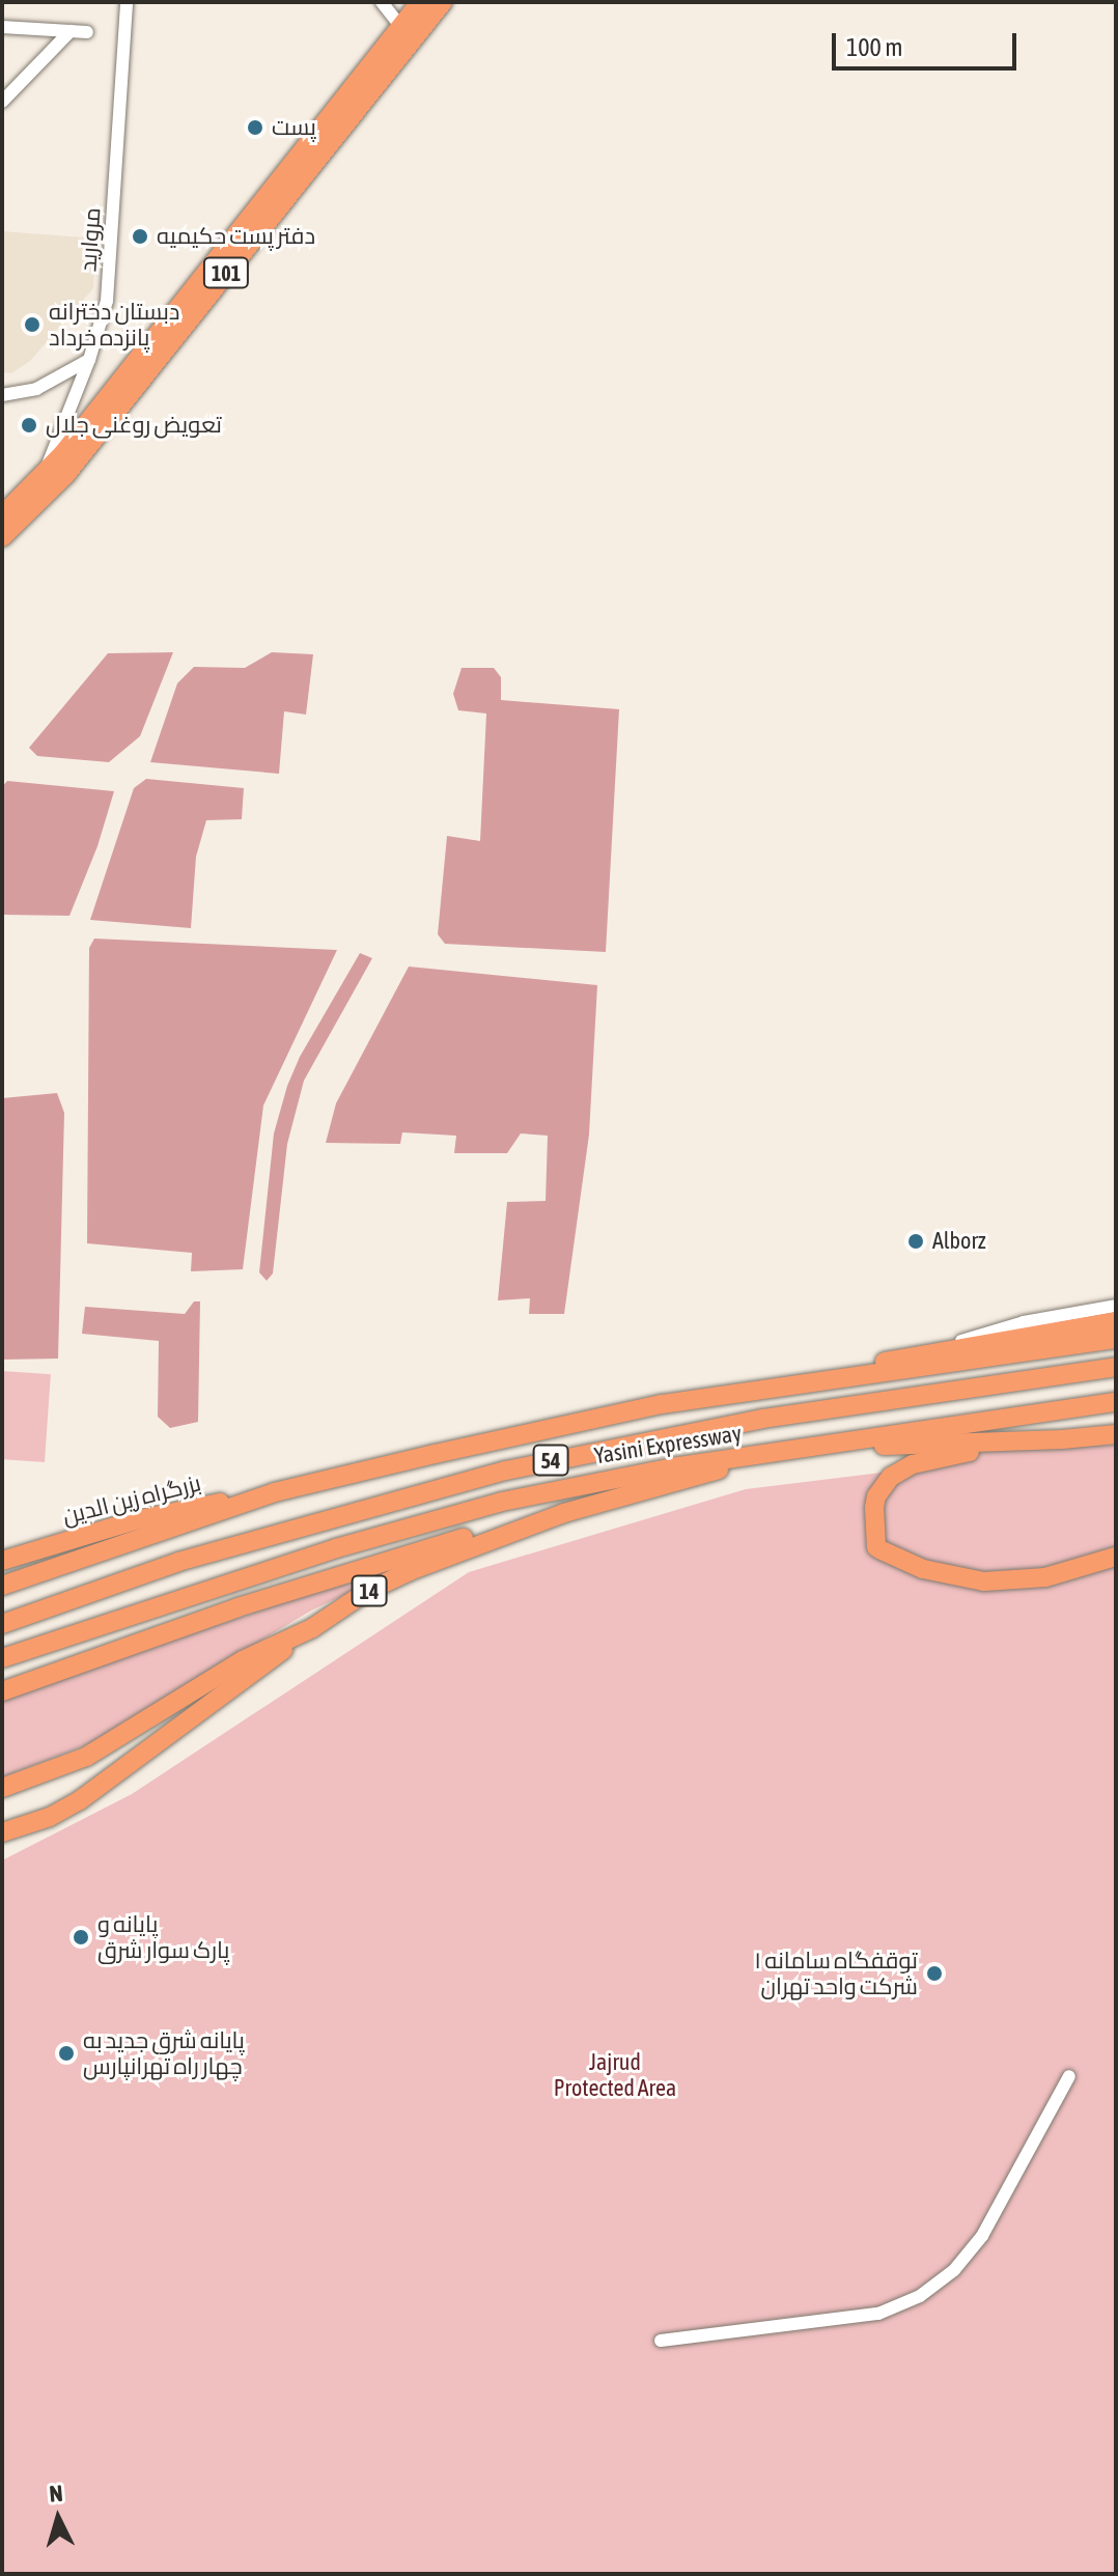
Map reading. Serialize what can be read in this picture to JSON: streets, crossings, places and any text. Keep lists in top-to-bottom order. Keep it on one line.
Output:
{"streets":{"highway":["101","Yasini Expressway","54","بزرگراه زین الدین","14"],"street":["مروارید"]},"crossings":[["مروارید","101"],["Yasini Expressway","14"]],"parks":["Jajrud Protected Area"],"places":["پست","دفتر پست حکیمیه","دبستان دخترانه پانزده خرداد","تعویض روغنی جلال","Alborz","پایانه و پارک‌ سوار شرق","توقفگاه سامانه ۱ شرکت واحد تهران","پایانه شرق جدید به چهار راه تهرانپارس"],"scale_bar":"100 m","north":"top"}
